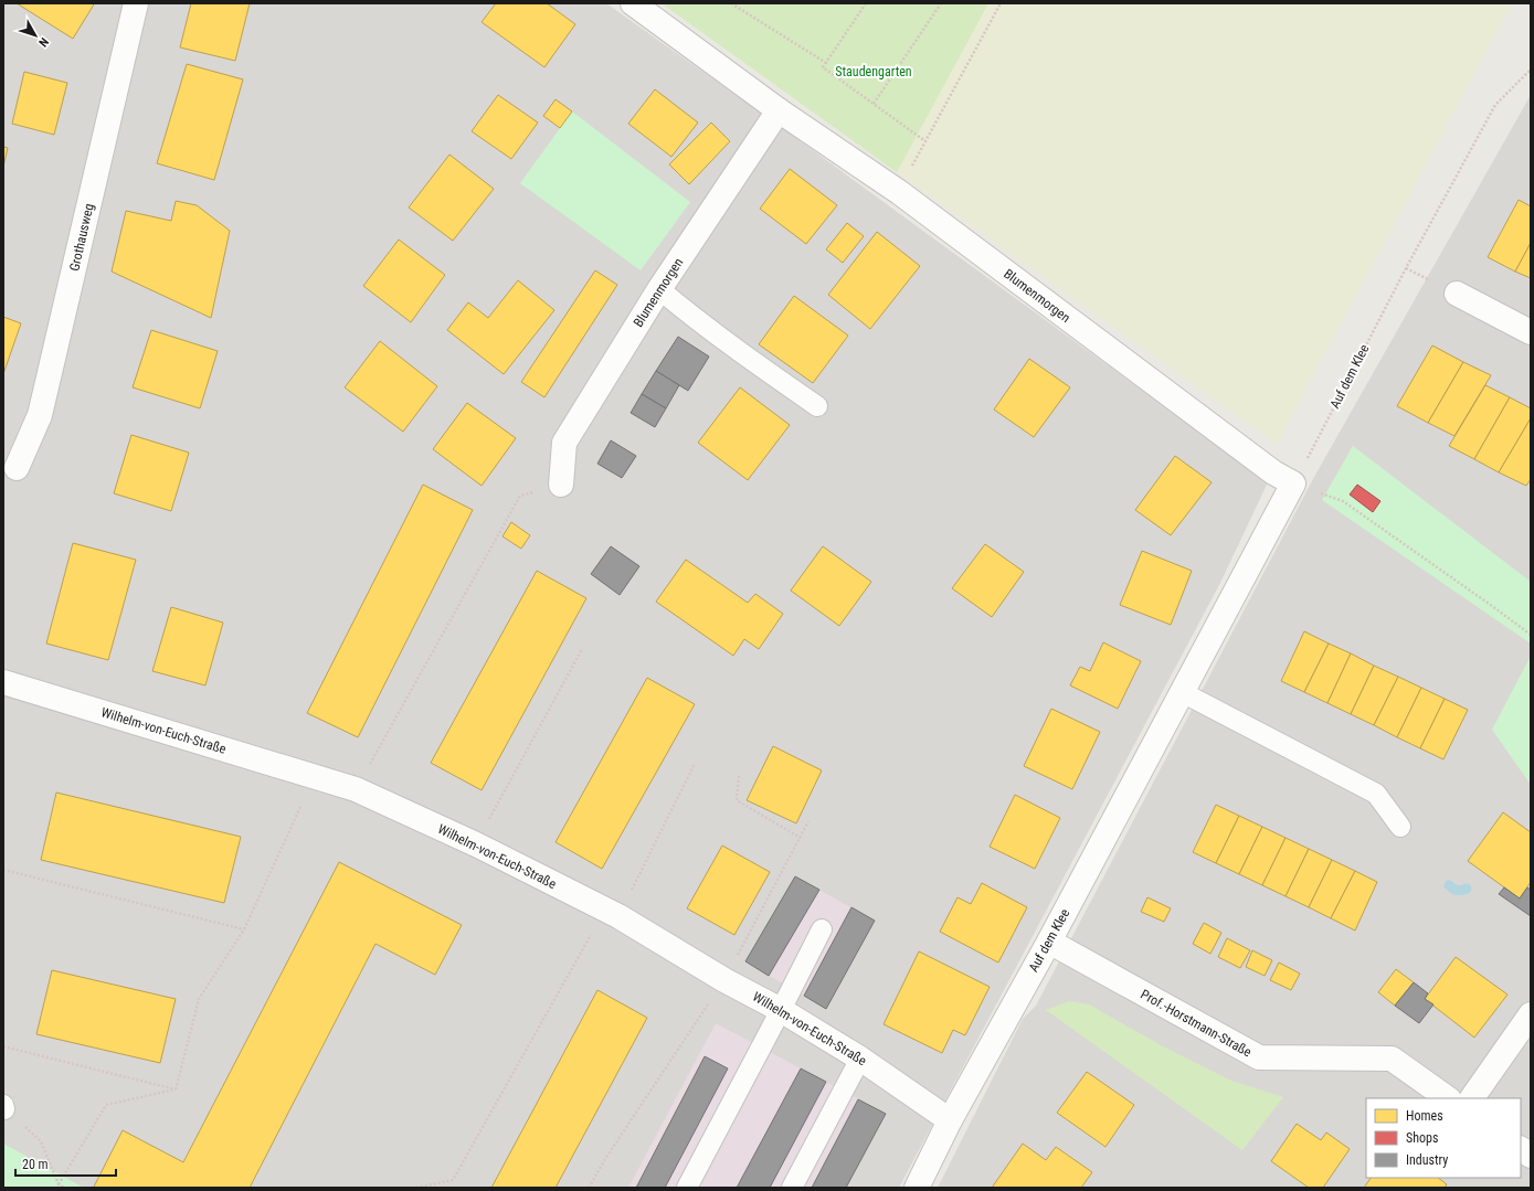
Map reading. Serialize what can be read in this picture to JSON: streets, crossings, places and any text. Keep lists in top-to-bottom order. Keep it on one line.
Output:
{"streets":{"street":["Grothausweg","Blumenmorgen","Auf dem Klee","Wilhelm-von-Euch-Straße","Prof.-Horstmann-Straße"]},"crossings":[["Blumenmorgen","Auf dem Klee"],["Auf dem Klee","Wilhelm-von-Euch-Straße"],["Auf dem Klee","Prof.-Horstmann-Straße"]],"parks":["Staudengarten"],"legend":["Homes","Shops","Industry"],"scale_bar":"20 m","north":"bottom right"}
